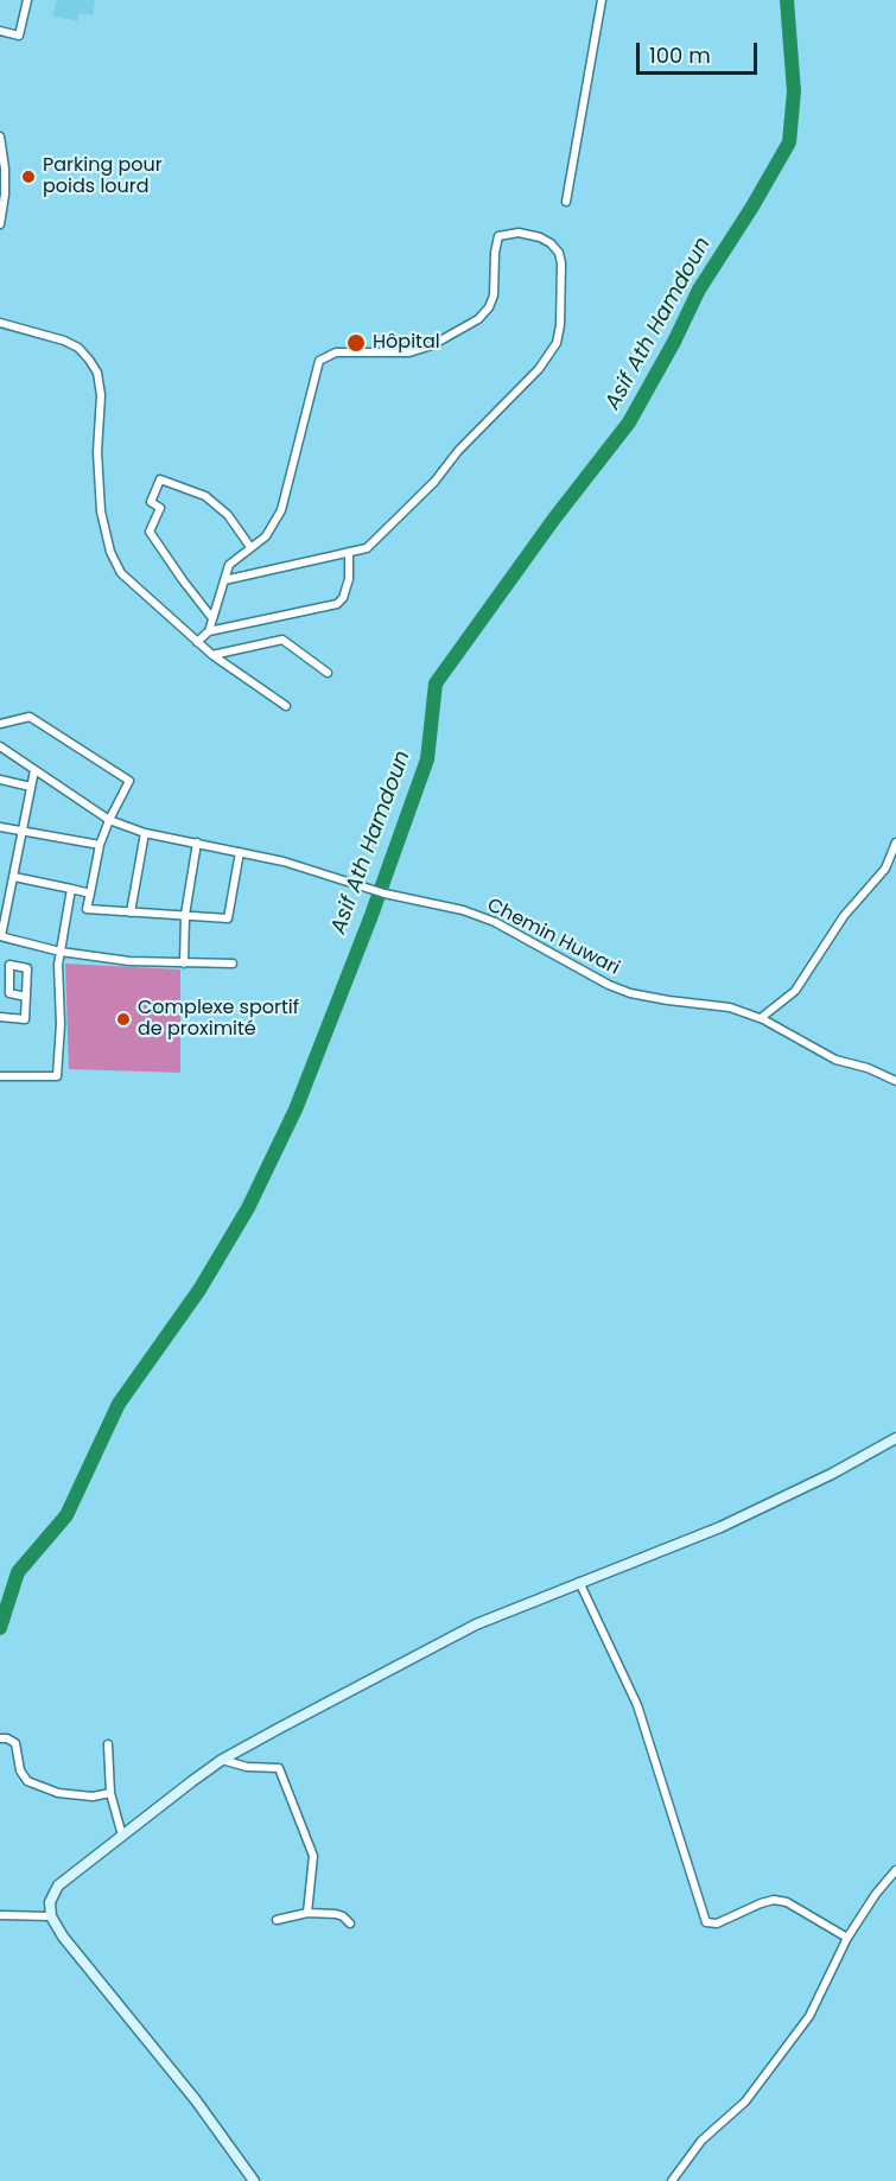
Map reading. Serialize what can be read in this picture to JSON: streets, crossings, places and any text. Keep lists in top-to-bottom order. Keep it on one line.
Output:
{"streets":{"street":["Chemin Huwari"]},"water":["Asif Ath Hamdoun"],"places":["Parking pour poids lourd","Hôpital","Complexe sportif de proximité"],"scale_bar":"100 m"}
